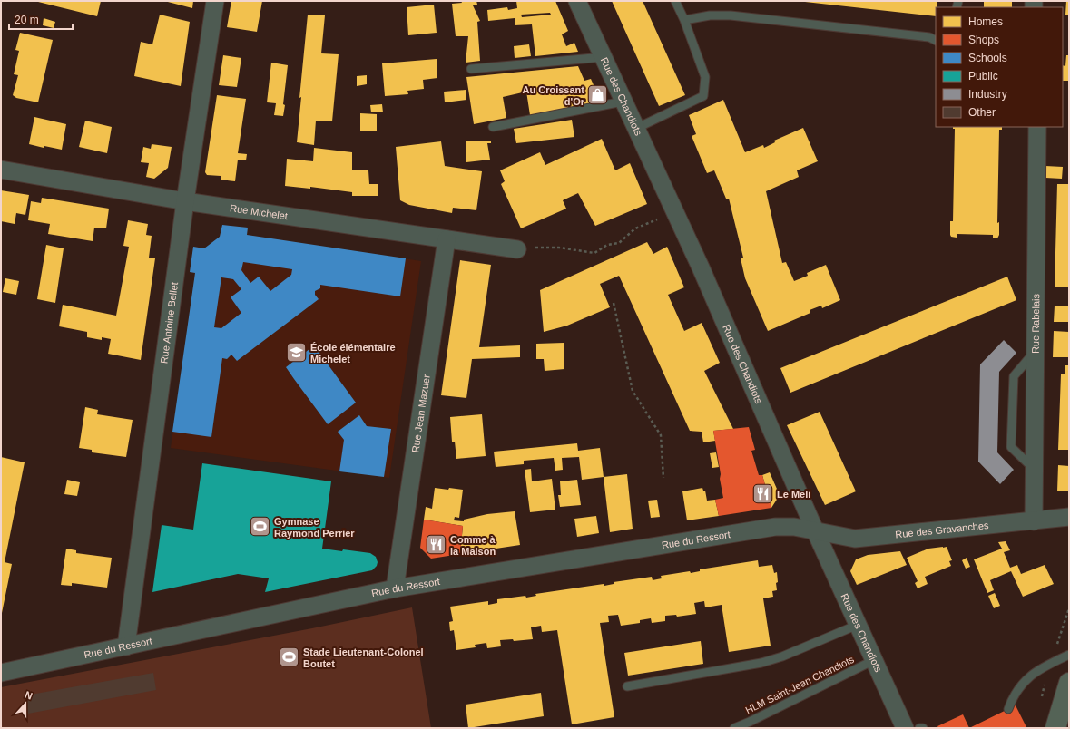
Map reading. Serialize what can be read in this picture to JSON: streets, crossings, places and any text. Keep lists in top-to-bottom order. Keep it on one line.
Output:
{"streets":{"street":["Rue des Chandiots","Rue Michelet","Rue Antoine Bellet","Rue Rabelais","Rue Jean Mazuer","Rue des Gravanches","Rue du Ressort"],"lane":["HLM Saint-Jean Chandiots"]},"crossings":[["Rue des Chandiots","Rue des Gravanches"],["Rue des Chandiots","Rue du Ressort"],["Rue des Chandiots","HLM Saint-Jean Chandiots"],["Rue Michelet","Rue Antoine Bellet"],["Rue Michelet","Rue Jean Mazuer"],["Rue Antoine Bellet","Rue du Ressort"],["Rue Rabelais","Rue des Gravanches"],["Rue Jean Mazuer","Rue du Ressort"],["Rue des Gravanches","Rue du Ressort"]],"places":{"shop":["Au Croissant d'Or"],"school or university":["École élémentaire Michelet"],"restaurant":["Le Meli","Comme à la Maison"],"sports":["Gymnase Raymond Perrier","Stade Lieutenant-Colonel Boutet"]},"legend":["Homes","Shops","Schools","Public","Industry","Other"],"scale_bar":"20 m","north":"top"}
